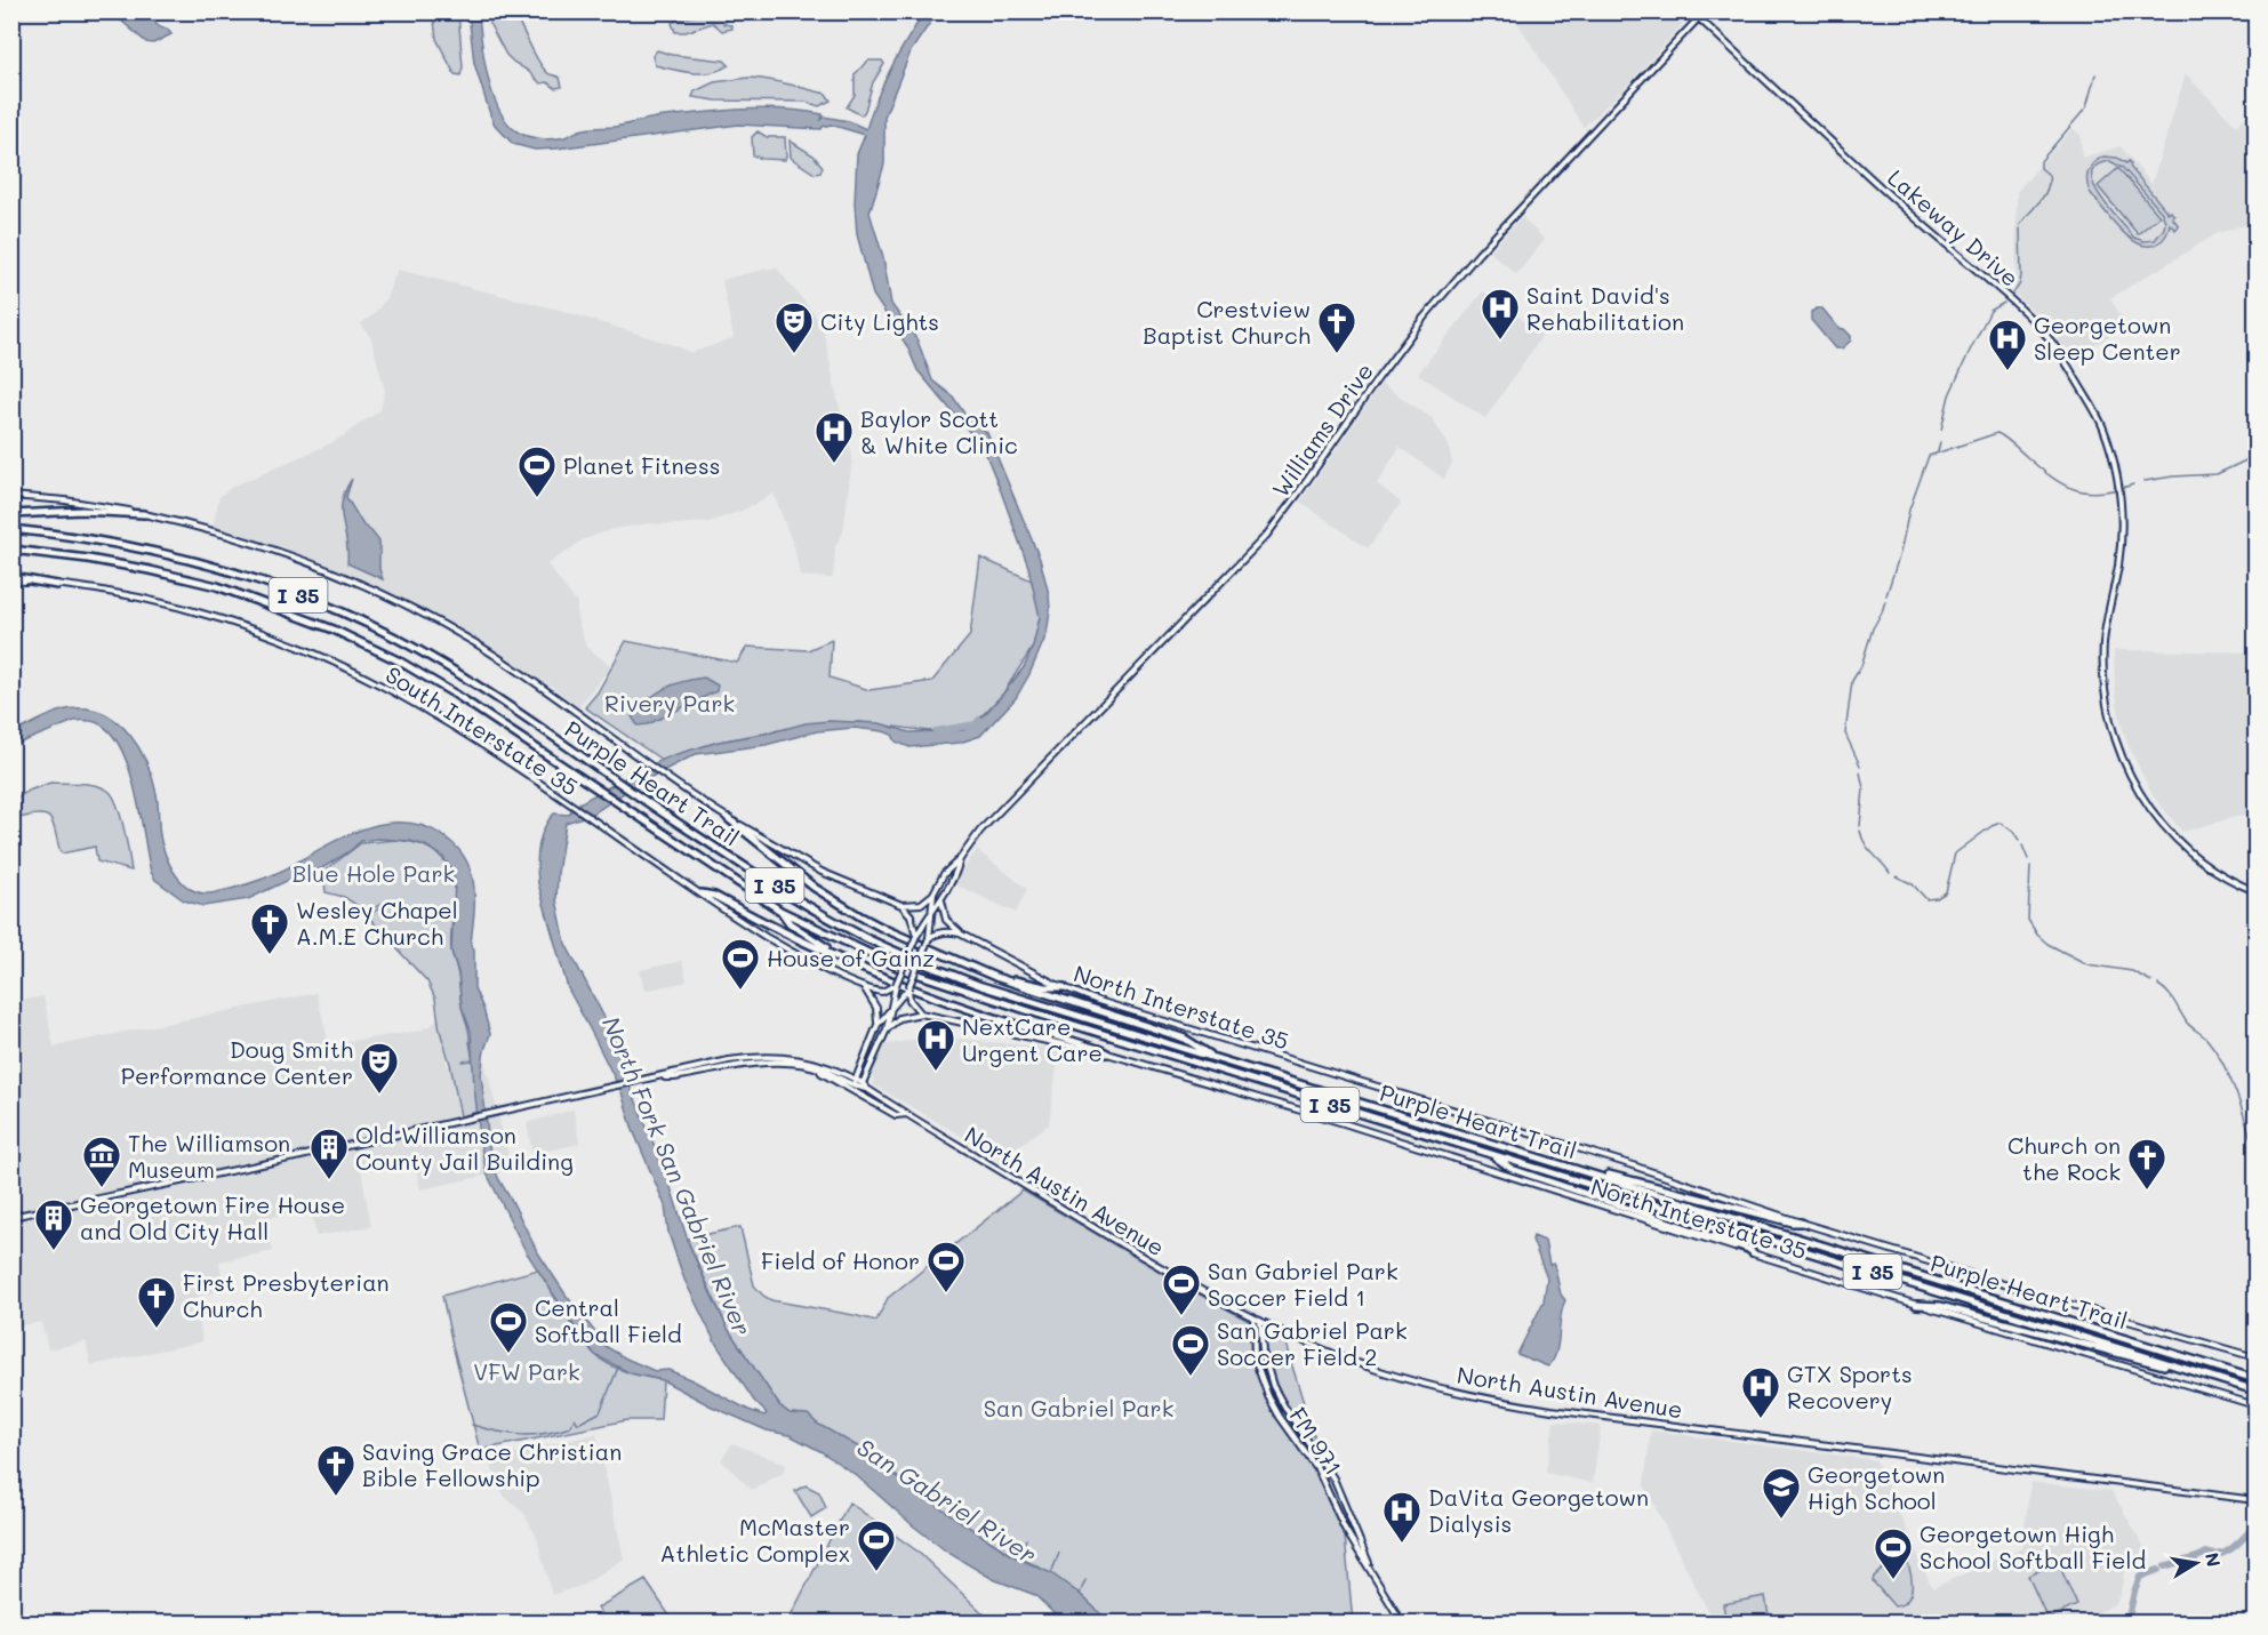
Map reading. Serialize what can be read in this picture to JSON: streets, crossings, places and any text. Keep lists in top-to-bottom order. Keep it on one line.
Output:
{"streets":{"highway":["I 35","Purple Heart Trail"],"main road":["Lakeway Drive","Williams Drive","South Interstate 35","North Interstate 35","North Austin Avenue","FM 971"]},"crossings":[["Lakeway Drive","Williams Drive"],["Williams Drive","South Interstate 35"],["Williams Drive","North Austin Avenue"],["North Austin Avenue","FM 971"]],"water":["North Fork San Gabriel River","San Gabriel River"],"parks":["Rivery Park","Blue Hole Park","VFW Park","San Gabriel Park"],"places":{"hospital":["Saint David's Rehabilitation","Georgetown Sleep Center","Baylor Scott & White Clinic","NextCare Urgent Care","GTX Sports Recovery","DaVita Georgetown Dialysis"],"theatre":["City Lights","Doug Smith Performance Center"],"church":["Crestview Baptist Church","Wesley Chapel A.M.E Church","Church on the Rock","First Presbyterian Church","Saving Grace Christian Bible Fellowship"],"sports":["Planet Fitness","House of Gainz","Field of Honor","San Gabriel Park Soccer Field 1","Central Softball Field","San Gabriel Park Soccer Field 2","McMaster Athletic Complex","Georgetown High School Softball Field"],"building":["Old Williamson County Jail Building","Georgetown Fire House and Old City Hall"],"museum":["The Williamson Museum"],"school or university":["Georgetown High School"]},"north":"right"}
